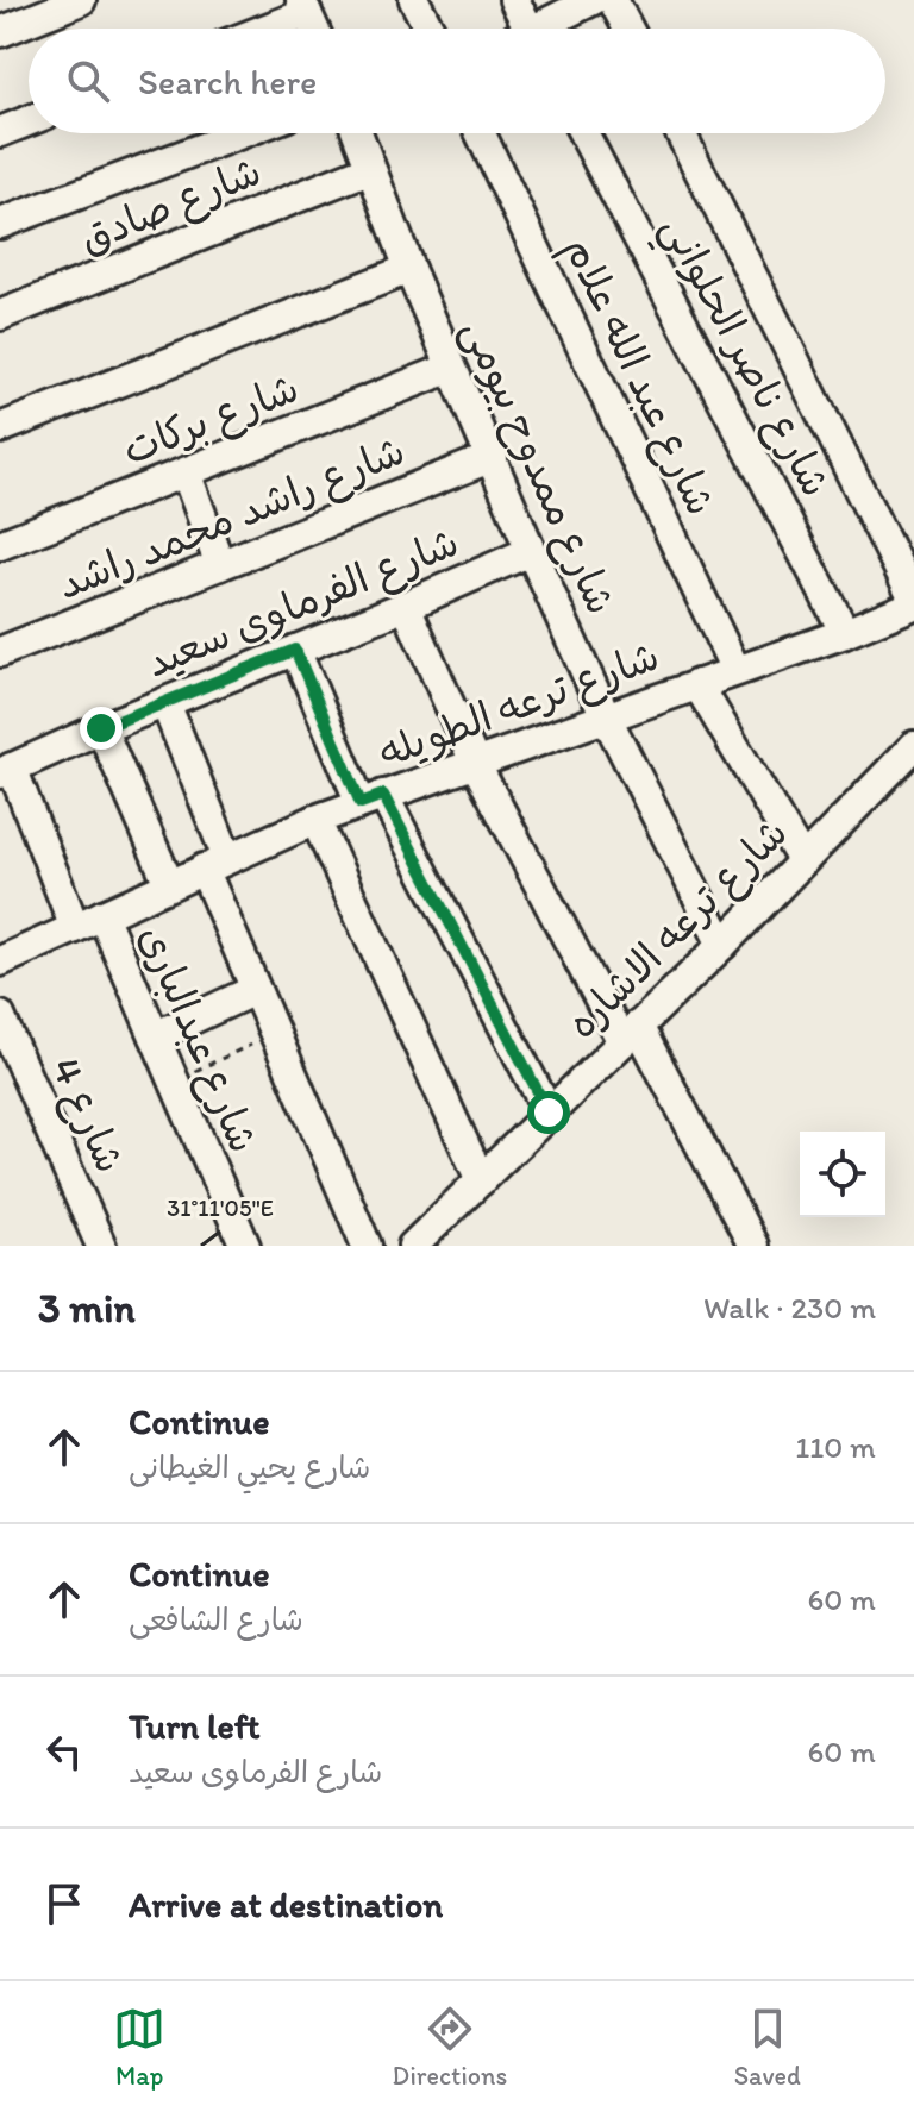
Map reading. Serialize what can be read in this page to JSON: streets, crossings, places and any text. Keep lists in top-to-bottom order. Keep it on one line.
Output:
{"streets":{"street":["شارع صادق","شارع ناصر الحلواني","شارع عبد الله علام","شارع بركات","شارع ممدوح بيومى","شارع راشد محمد راشد","شارع الفرماوى سعيد","شارع ترعه الطويله","شارع ترعه الاشاره","شارع عبدالبارى","شارع 4"]},"crossings":[["شارع صادق","شارع ممدوح بيومى"],["شارع ناصر الحلواني","شارع ترعه الطويله"],["شارع عبد الله علام","شارع ترعه الطويله"],["شارع بركات","شارع ممدوح بيومى"],["شارع ممدوح بيومى","شارع راشد محمد راشد"],["شارع ممدوح بيومى","شارع الفرماوى سعيد"],["شارع ممدوح بيومى","شارع ترعه الطويله"],["شارع ممدوح بيومى","شارع ترعه الاشاره"],["شارع ترعه الطويله","شارع عبدالبارى"]],"page":{"search":"Search here","heading":["3 min","Walk · 230 m"],"list":[["Continue","شارع يحيي الغيطانى","110 m"],["Continue","شارع الشافعى","60 m"],["Turn left","شارع الفرماوى سعيد","60 m"],"Arrive at destination"],"nav":["Map","Directions","Saved"]},"coordinates":["31°11'05\"E"]}
